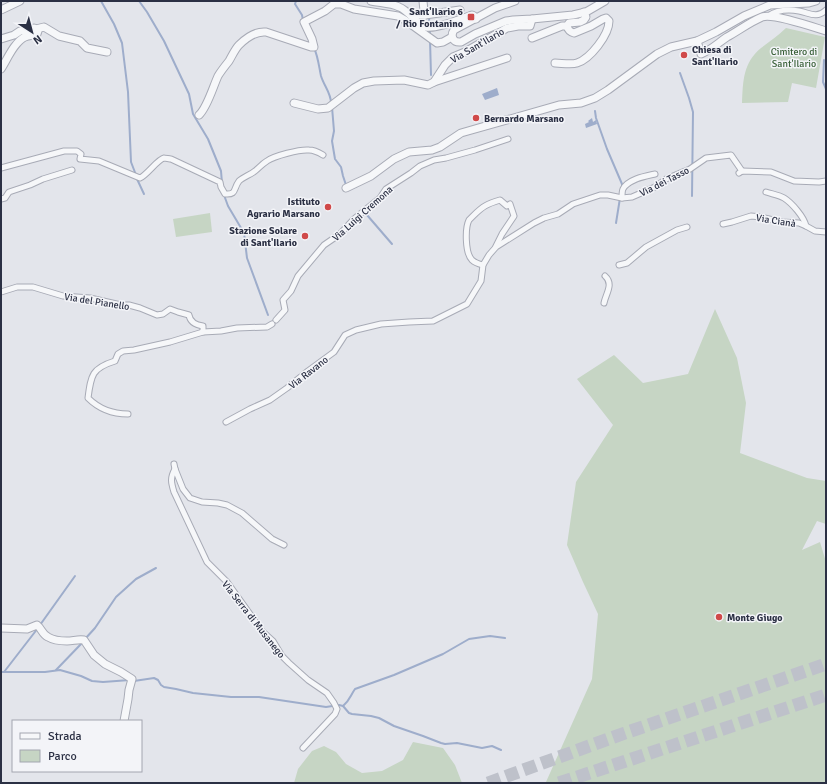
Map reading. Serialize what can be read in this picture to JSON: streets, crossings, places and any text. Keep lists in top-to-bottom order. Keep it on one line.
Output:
{"streets":{"street":["Via Sant'Ilario","Via dei Tasso","Via Luigi Cremona","Via Cianà","Via del Pianello","Via Ravano","Via Serra di Musanego"]},"crossings":[["Via Luigi Cremona","Via del Pianello"]],"parks":["Cimitero di Sant'Ilario"],"places":{"transit":["Sant'Ilario 6 / Rio Fontanino"],"other":["Chiesa di Sant'Ilario","Bernardo Marsano","Istituto Agrario Marsano","Stazione Solare di Sant'Ilario","Monte Giugo"]},"legend":["Strada","Parco"],"north":"bottom right"}
